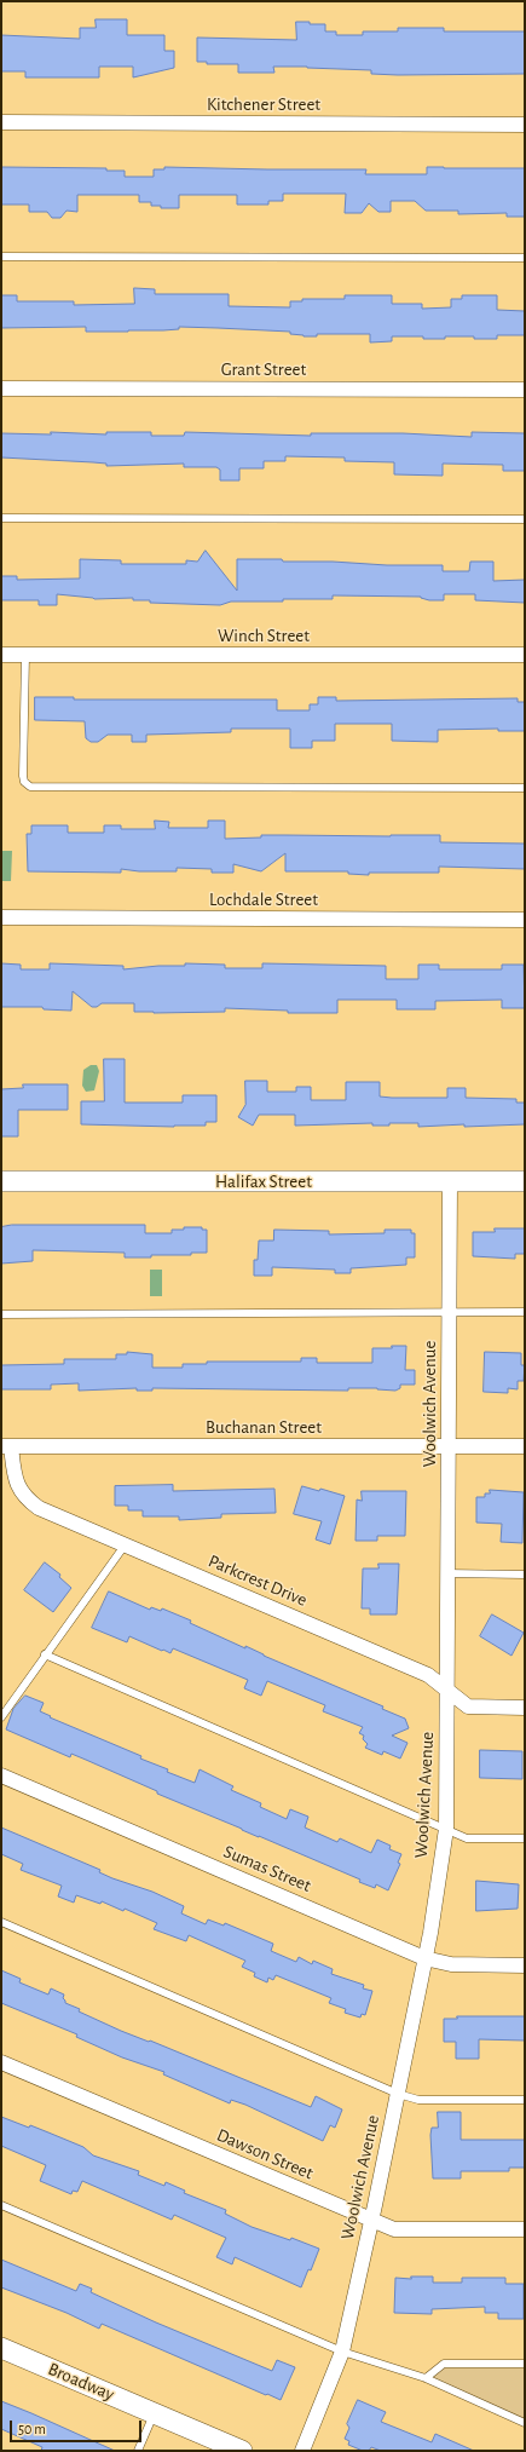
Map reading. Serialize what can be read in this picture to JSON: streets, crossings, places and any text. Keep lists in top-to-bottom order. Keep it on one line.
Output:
{"streets":{"street":["Kitchener Street","Grant Street","Winch Street","Lochdale Street","Halifax Street","Woolwich Avenue","Buchanan Street","Parkcrest Drive","Sumas Street","Dawson Street","Broadway"]},"crossings":[["Halifax Street","Woolwich Avenue"],["Woolwich Avenue","Buchanan Street"],["Woolwich Avenue","Parkcrest Drive"],["Woolwich Avenue","Sumas Street"],["Woolwich Avenue","Dawson Street"],["Buchanan Street","Parkcrest Drive"]],"scale_bar":"50 m"}
